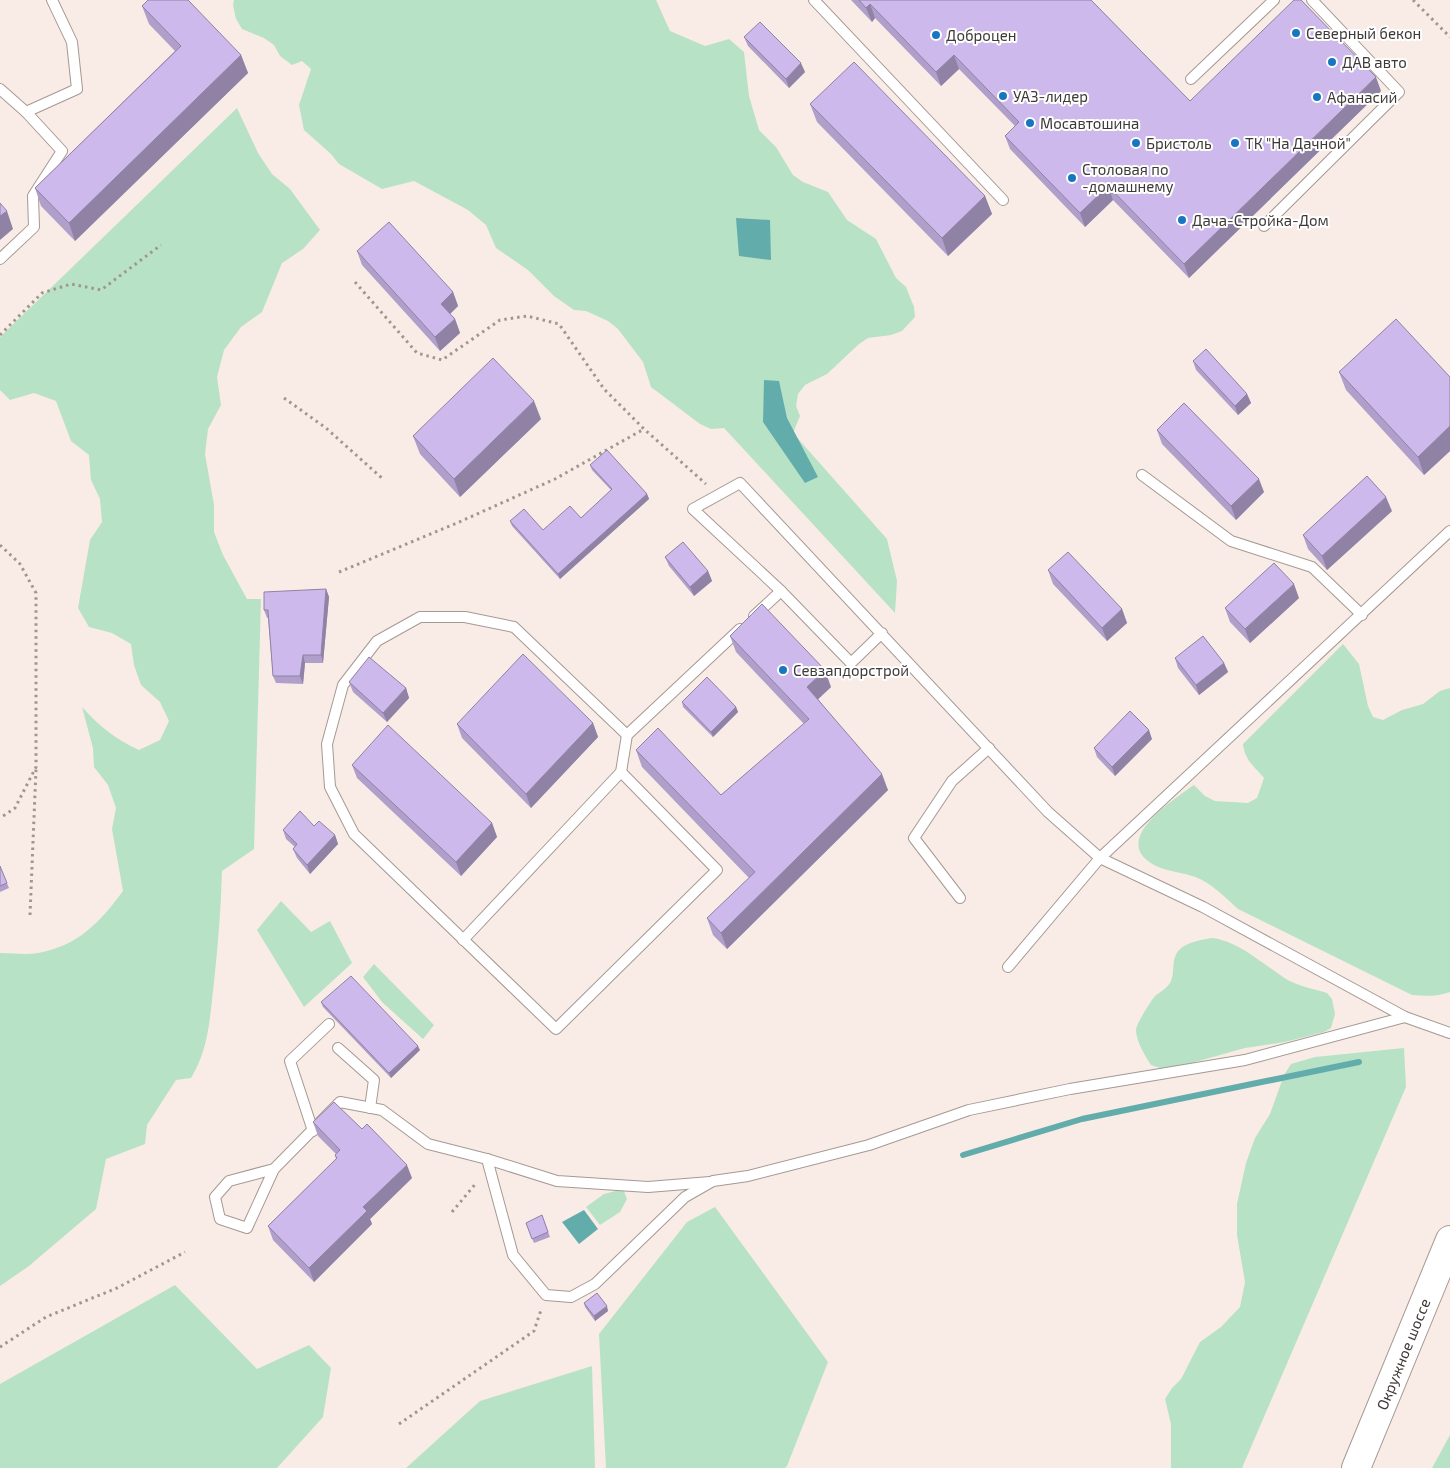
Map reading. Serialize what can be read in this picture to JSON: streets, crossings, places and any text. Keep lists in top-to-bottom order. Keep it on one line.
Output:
{"streets":{"main road":["Окружное шоссе"]},"places":["Северный бекон","Доброцен","ДАВ авто","УАЗ-лидер","Афанасий","Мосавтошина","Бристоль","ТК \"На Дачной\"","Столовая по -домашнему","Дача-Стройка-Дом","Севзапдорстрой"]}
